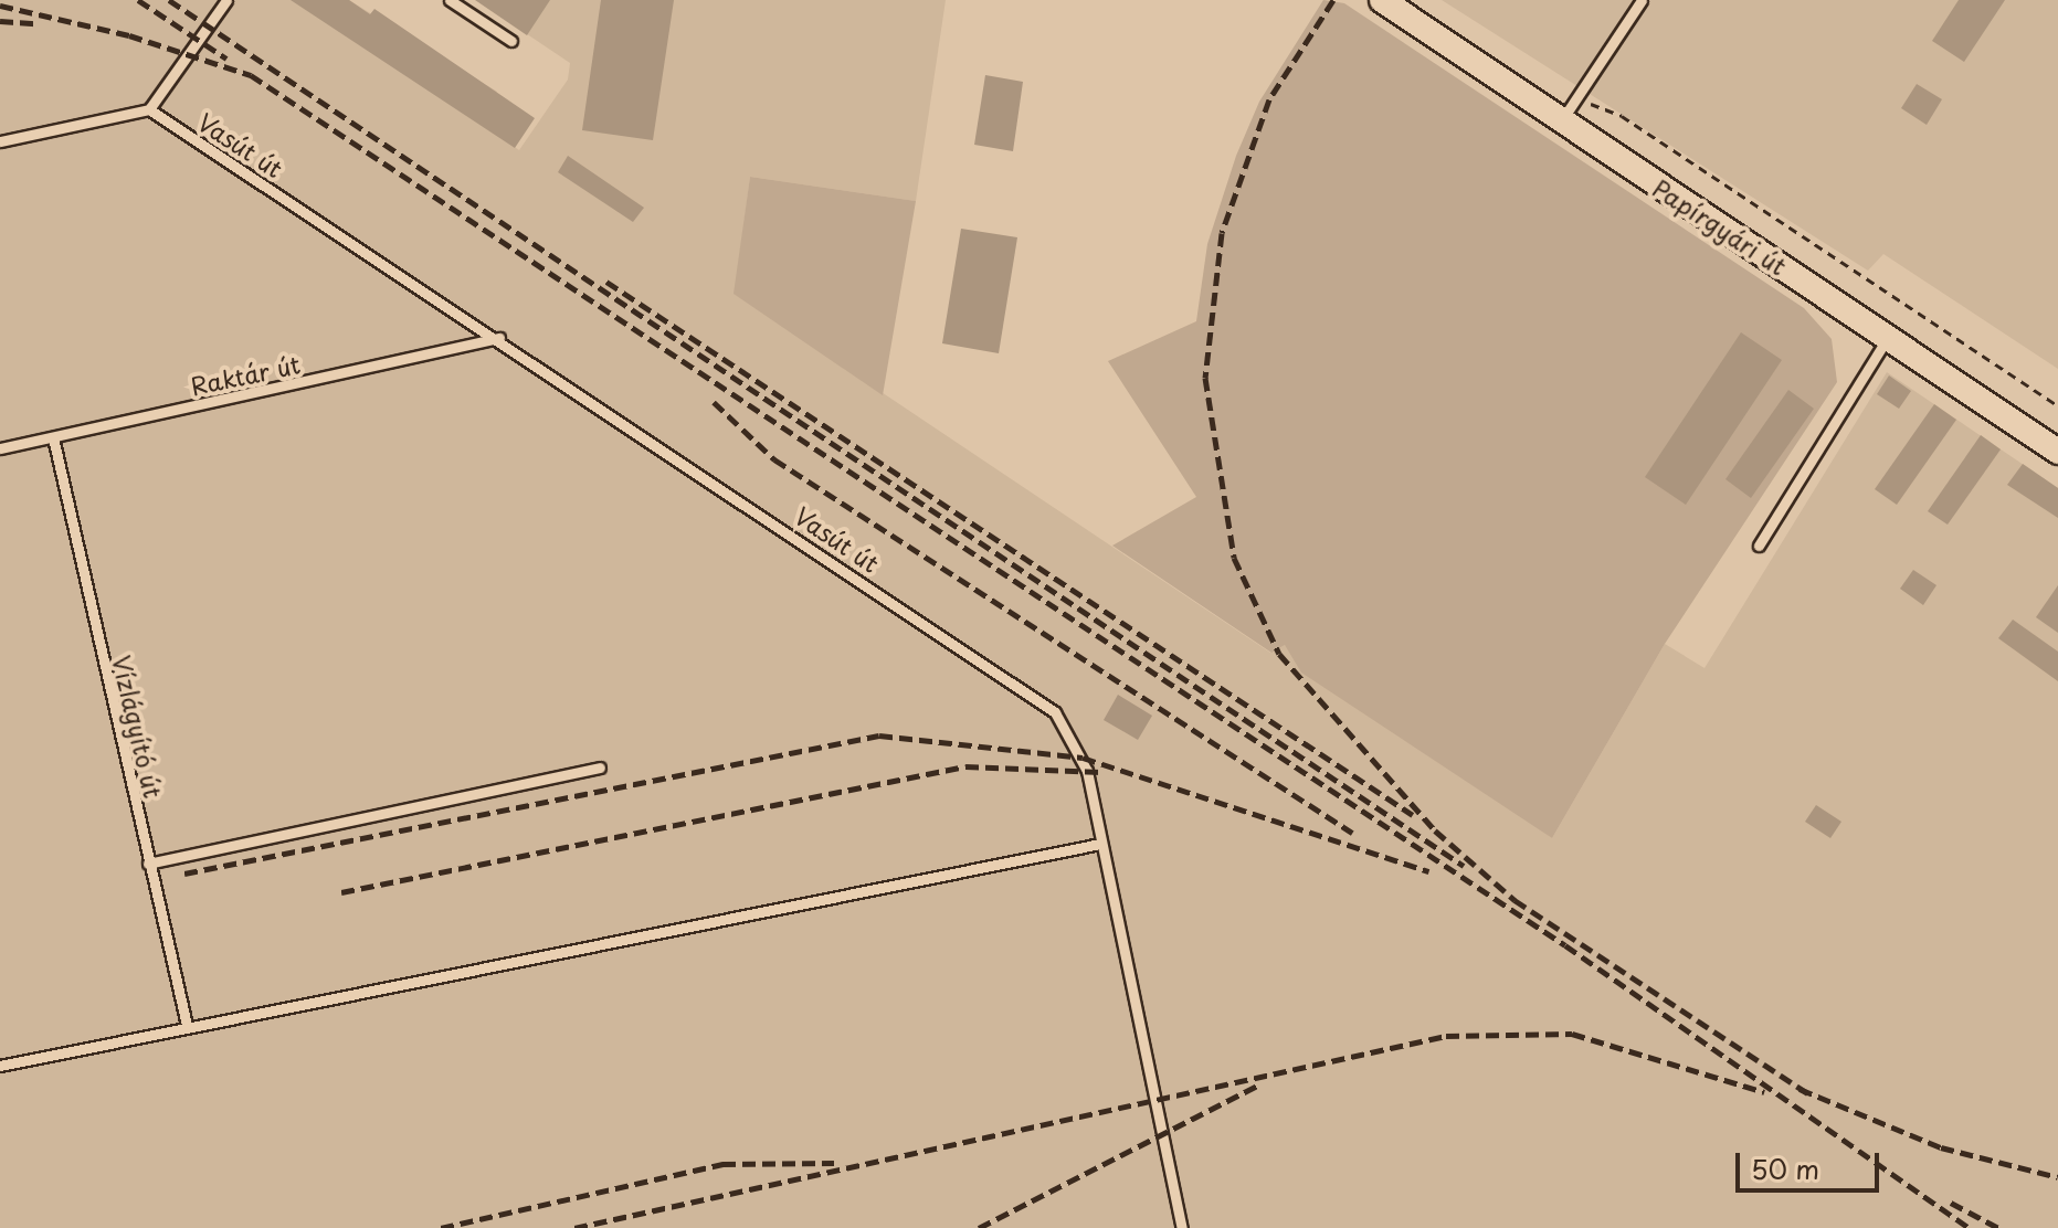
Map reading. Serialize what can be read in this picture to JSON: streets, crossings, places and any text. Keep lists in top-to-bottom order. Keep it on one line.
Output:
{"streets":{"street":["Papírgyári út"],"lane":["Vasút út","Raktár út","Vízlágyító út"]},"crossings":[["Vasút út","Raktár út"],["Raktár út","Vízlágyító út"]],"scale_bar":"50 m"}
